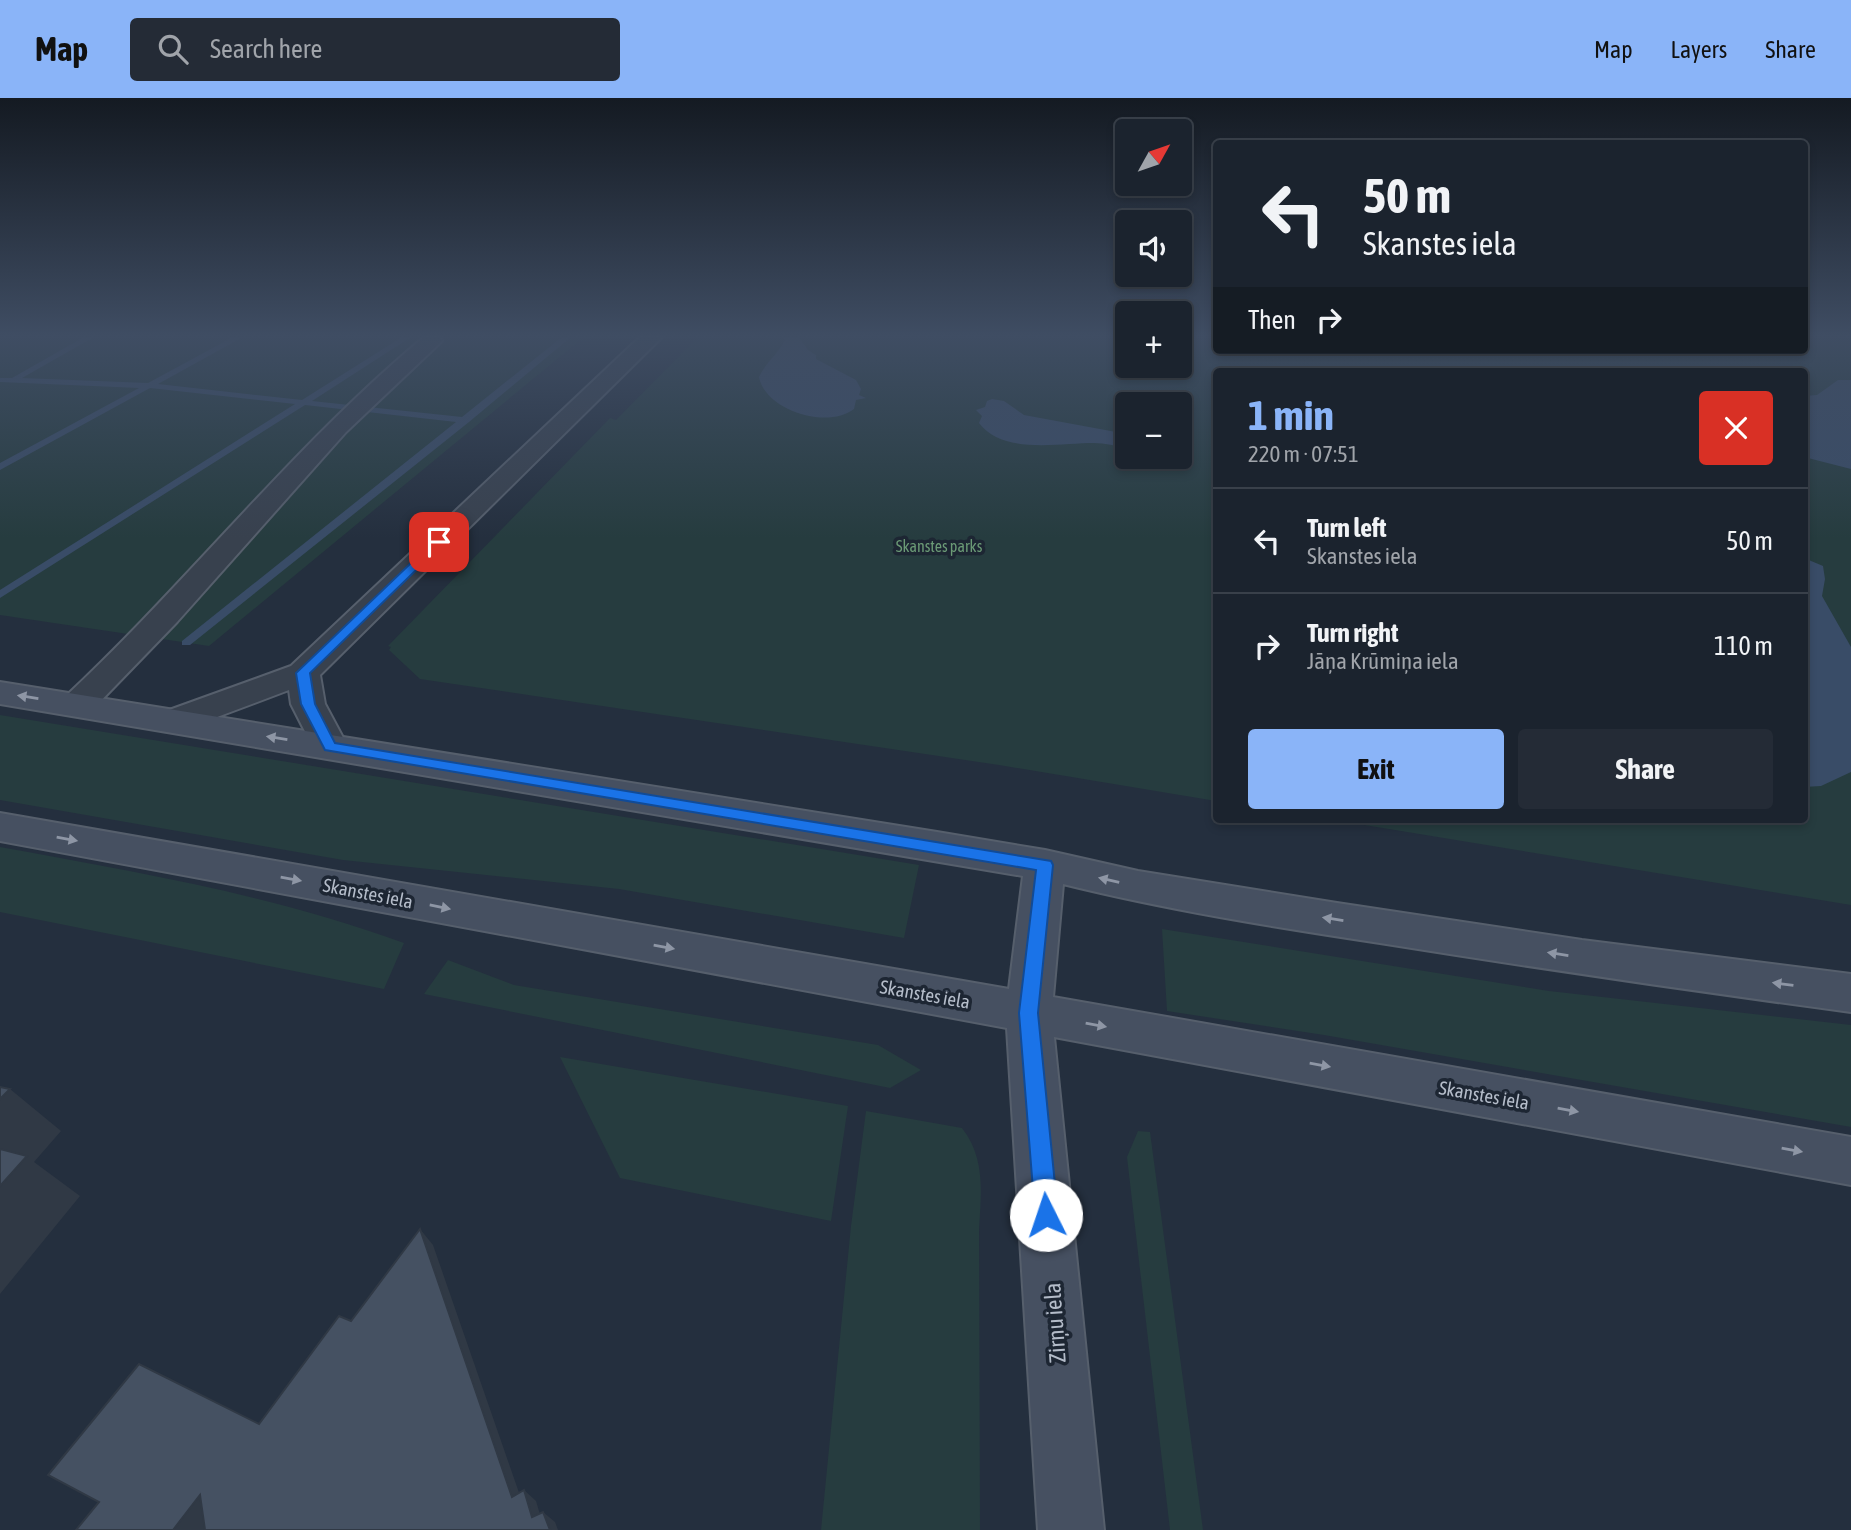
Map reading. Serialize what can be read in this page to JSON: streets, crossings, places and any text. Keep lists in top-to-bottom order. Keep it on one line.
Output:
{"streets":{"main road":["Skanstes iela","Zirņu iela"]},"crossings":[["Skanstes iela","Zirņu iela"]],"parks":["Skanstes parks"],"north":"top right","page":{"header":"Map","search":"Search here","nav":["Map","Layers","Share"],"map_buttons":["+","−"],"turn":["50 m","Skanstes iela"],"then":"Then","heading":["1 min","220 m · 07:51"],"list":[{"name":"Turn left","note":"Skanstes iela","value":"50 m"},{"name":"Turn right","note":"Jāņa Krūmiņa iela","value":"110 m"}],"buttons":["Exit","Share"]}}
